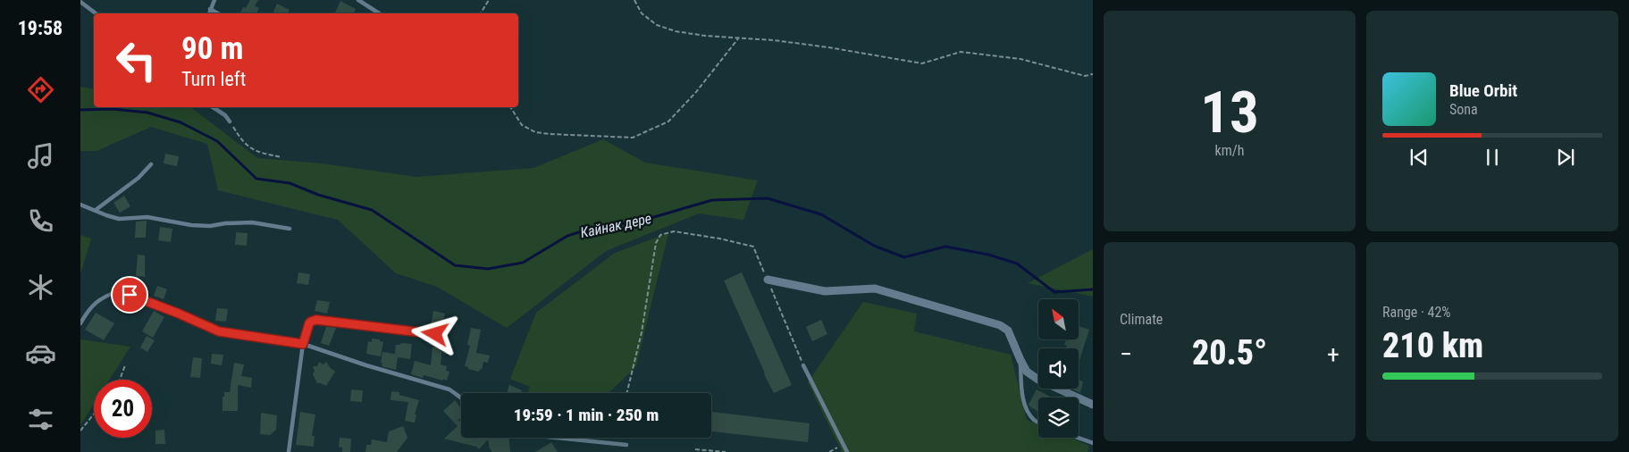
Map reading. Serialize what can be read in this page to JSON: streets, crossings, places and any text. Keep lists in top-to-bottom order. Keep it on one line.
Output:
{"water":["Кайнак дере"],"north":"top left","page":{"tabs":"19:58","tile":[["13","km/h"],"Climate",["Range · 42%","210 km"]],"turn":["90 m","Turn left"],"song":["Blue Orbit","Sona"],"heat":["−","20.5°","+"],"limit":"20","trip":"19:59 · 1 min · 250 m"}}
